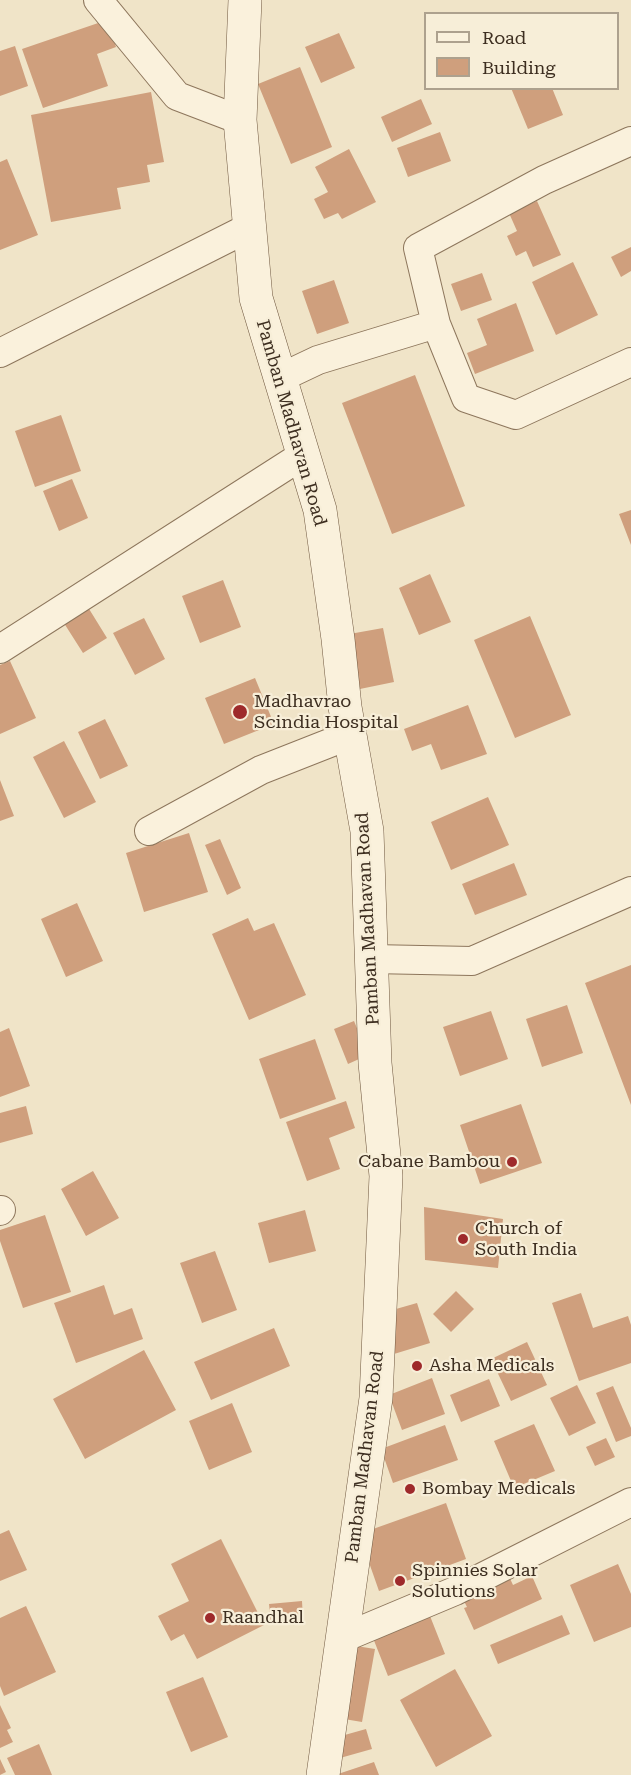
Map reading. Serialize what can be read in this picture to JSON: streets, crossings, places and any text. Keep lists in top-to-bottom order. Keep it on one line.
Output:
{"streets":{"main road":["Pamban Madhavan Road"]},"places":["Madhavrao Scindia Hospital","Cabane Bambou","Church of South India","Asha Medicals","Bombay Medicals","Spinnies Solar Solutions","Raandhal"],"legend":["Road","Building"]}
